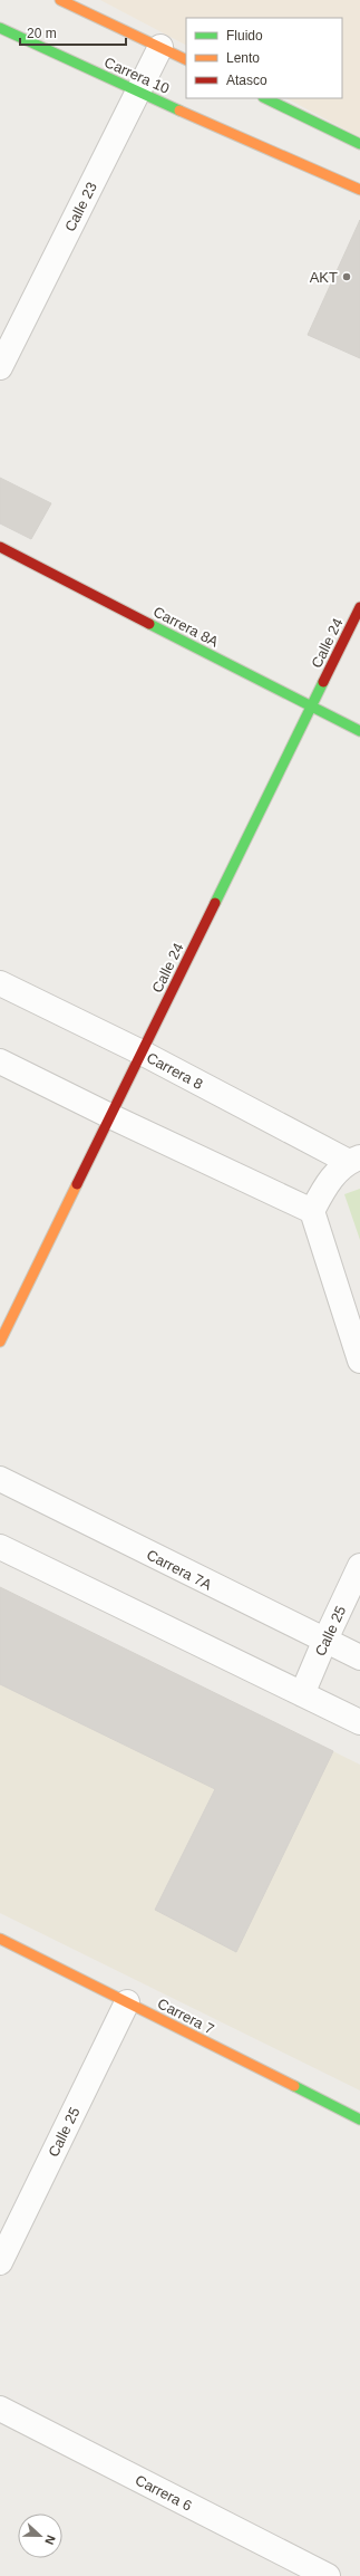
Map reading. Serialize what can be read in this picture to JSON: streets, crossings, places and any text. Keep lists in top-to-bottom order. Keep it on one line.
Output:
{"streets":{"street":["Carrera 10","Calle 23","Carrera 8A","Calle 24","Carrera 8","Carrera 7A","Calle 25","Carrera 7","Carrera 6"]},"crossings":[["Carrera 10","Calle 23"],["Carrera 8A","Calle 24"],["Calle 24","Carrera 8"],["Carrera 7A","Calle 25"],["Calle 25","Carrera 7"]],"places":["AKT"],"legend":["Fluido","Lento","Atasco"],"scale_bar":"20 m","north":"right"}
